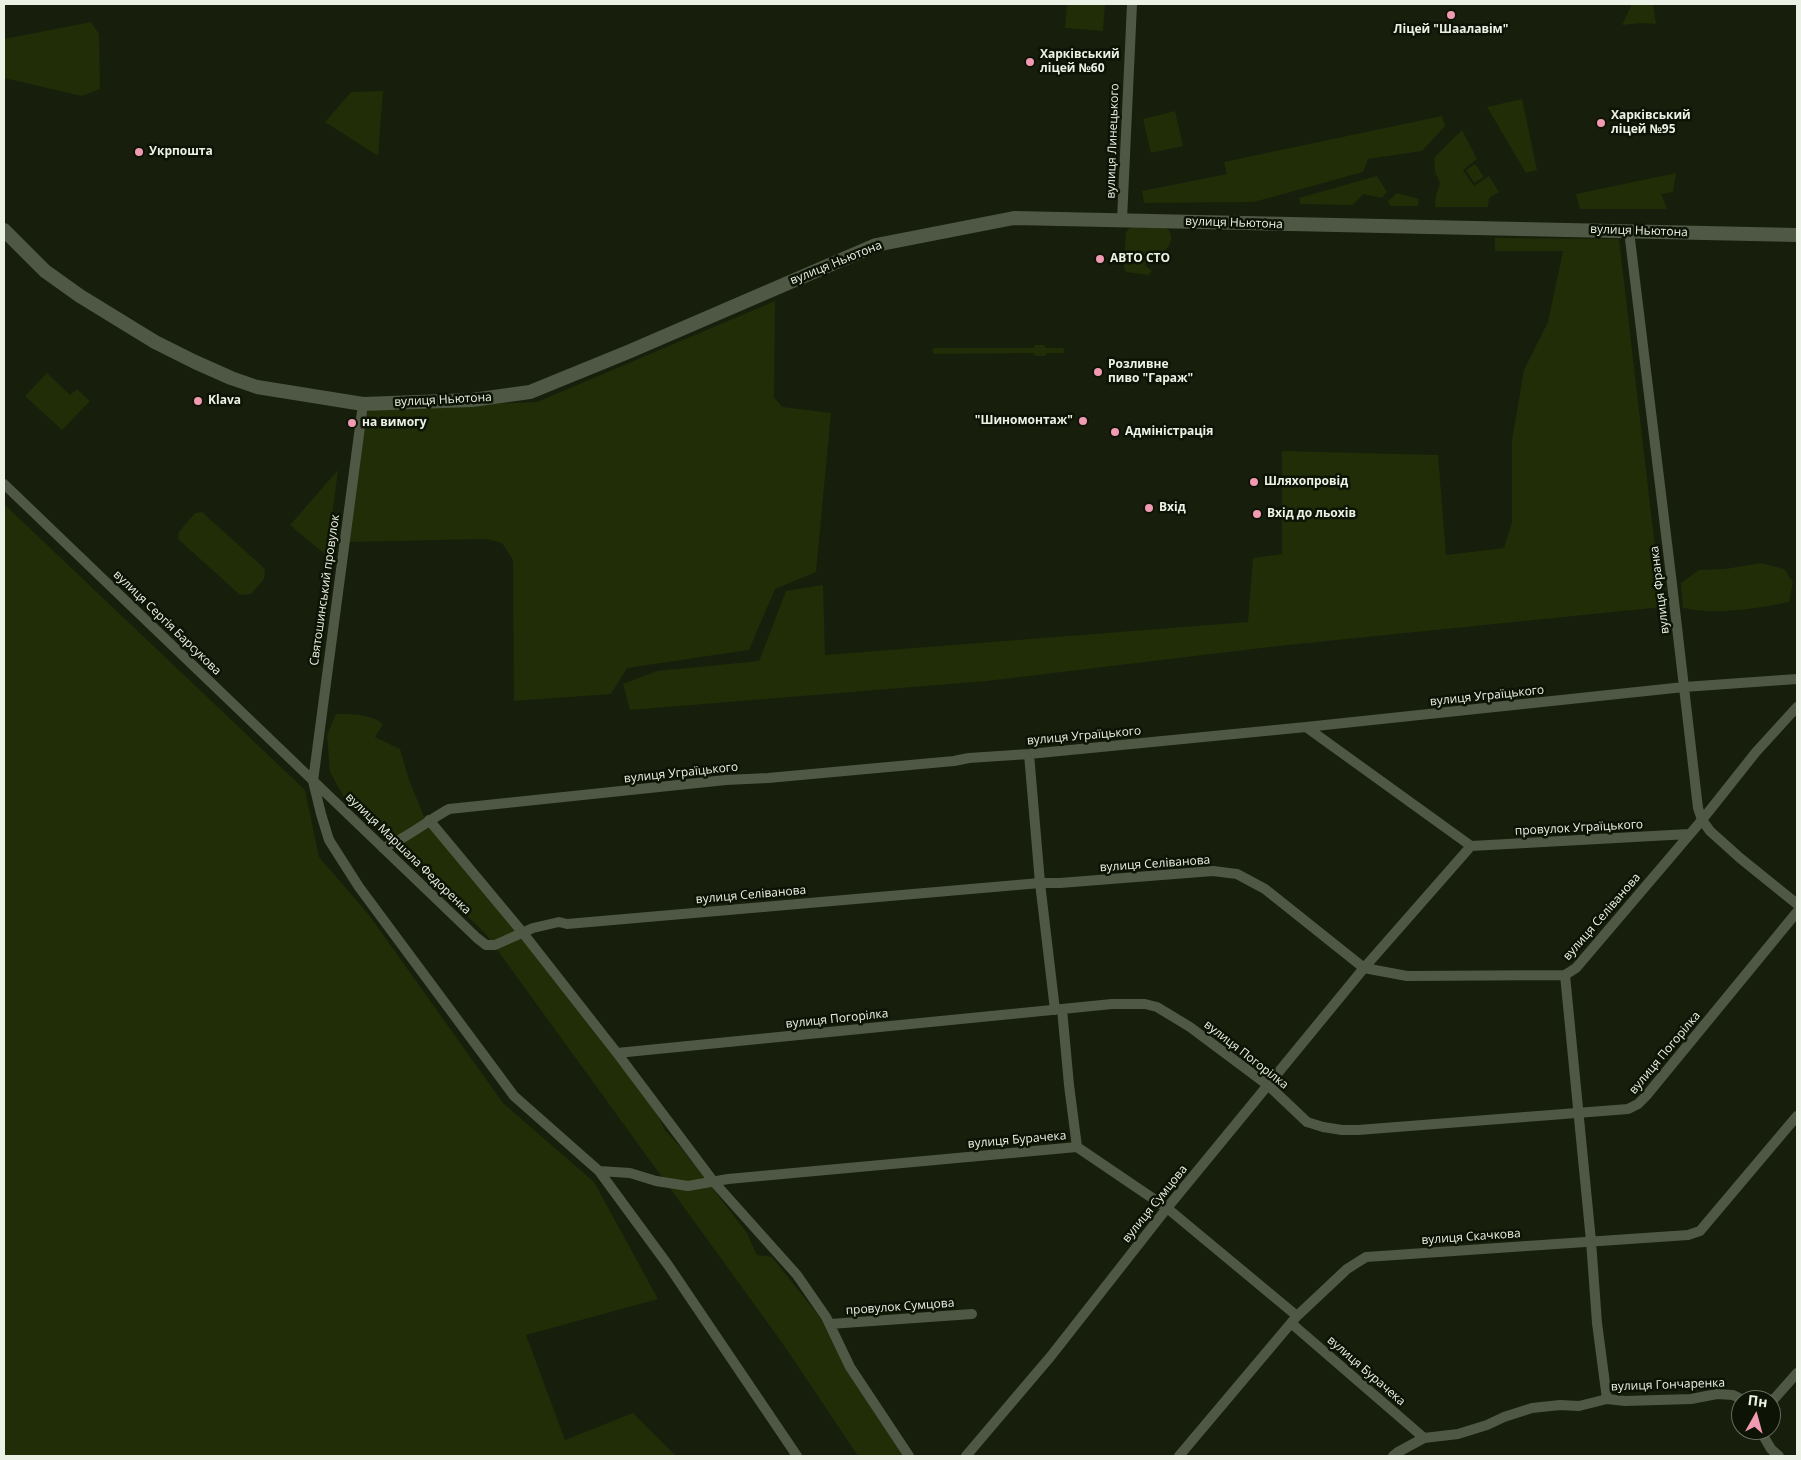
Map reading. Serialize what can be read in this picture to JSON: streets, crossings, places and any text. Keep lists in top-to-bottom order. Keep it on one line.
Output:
{"streets":{"street":["вулиця Линецького","вулиця Ньютона","Святошинський провулок","вулиця Франка","вулиця Сергія Барсукова","вулиця Уграїцького","провулок Уграїцького","вулиця Маршала Федоренка","вулиця Селіванова","вулиця Погорілка","вулиця Бурачека","вулиця Сумцова","вулиця Скачкова","провулок Сумцова","вулиця Гончаренка"]},"crossings":[["вулиця Линецького","вулиця Ньютона"],["вулиця Ньютона","Святошинський провулок"],["вулиця Ньютона","вулиця Франка"],["Святошинський провулок","вулиця Сергія Барсукова"],["Святошинський провулок","вулиця Маршала Федоренка"],["вулиця Франка","вулиця Уграїцького"],["вулиця Франка","вулиця Селіванова"],["вулиця Сергія Барсукова","вулиця Маршала Федоренка"],["вулиця Уграїцького","вулиця Маршала Федоренка"],["провулок Уграїцького","вулиця Селіванова"],["вулиця Маршала Федоренка","вулиця Селіванова"],["вулиця Селіванова","вулиця Сумцова"],["вулиця Погорілка","вулиця Сумцова"],["вулиця Бурачека","вулиця Сумцова"],["вулиця Бурачека","вулиця Скачкова"],["вулиця Бурачека","вулиця Гончаренка"]],"places":["Ліцей \"Шаалавім\"","Харківський ліцей №60","Харківський ліцей №95","Укрпошта","АВТО СТО","Розливне пиво \"Гараж\"","Klava","\"Шиномонтаж\"","на вимогу","Адміністрація","Шляхопровід","Вхід","Вхід до льохів"],"north":"top"}
